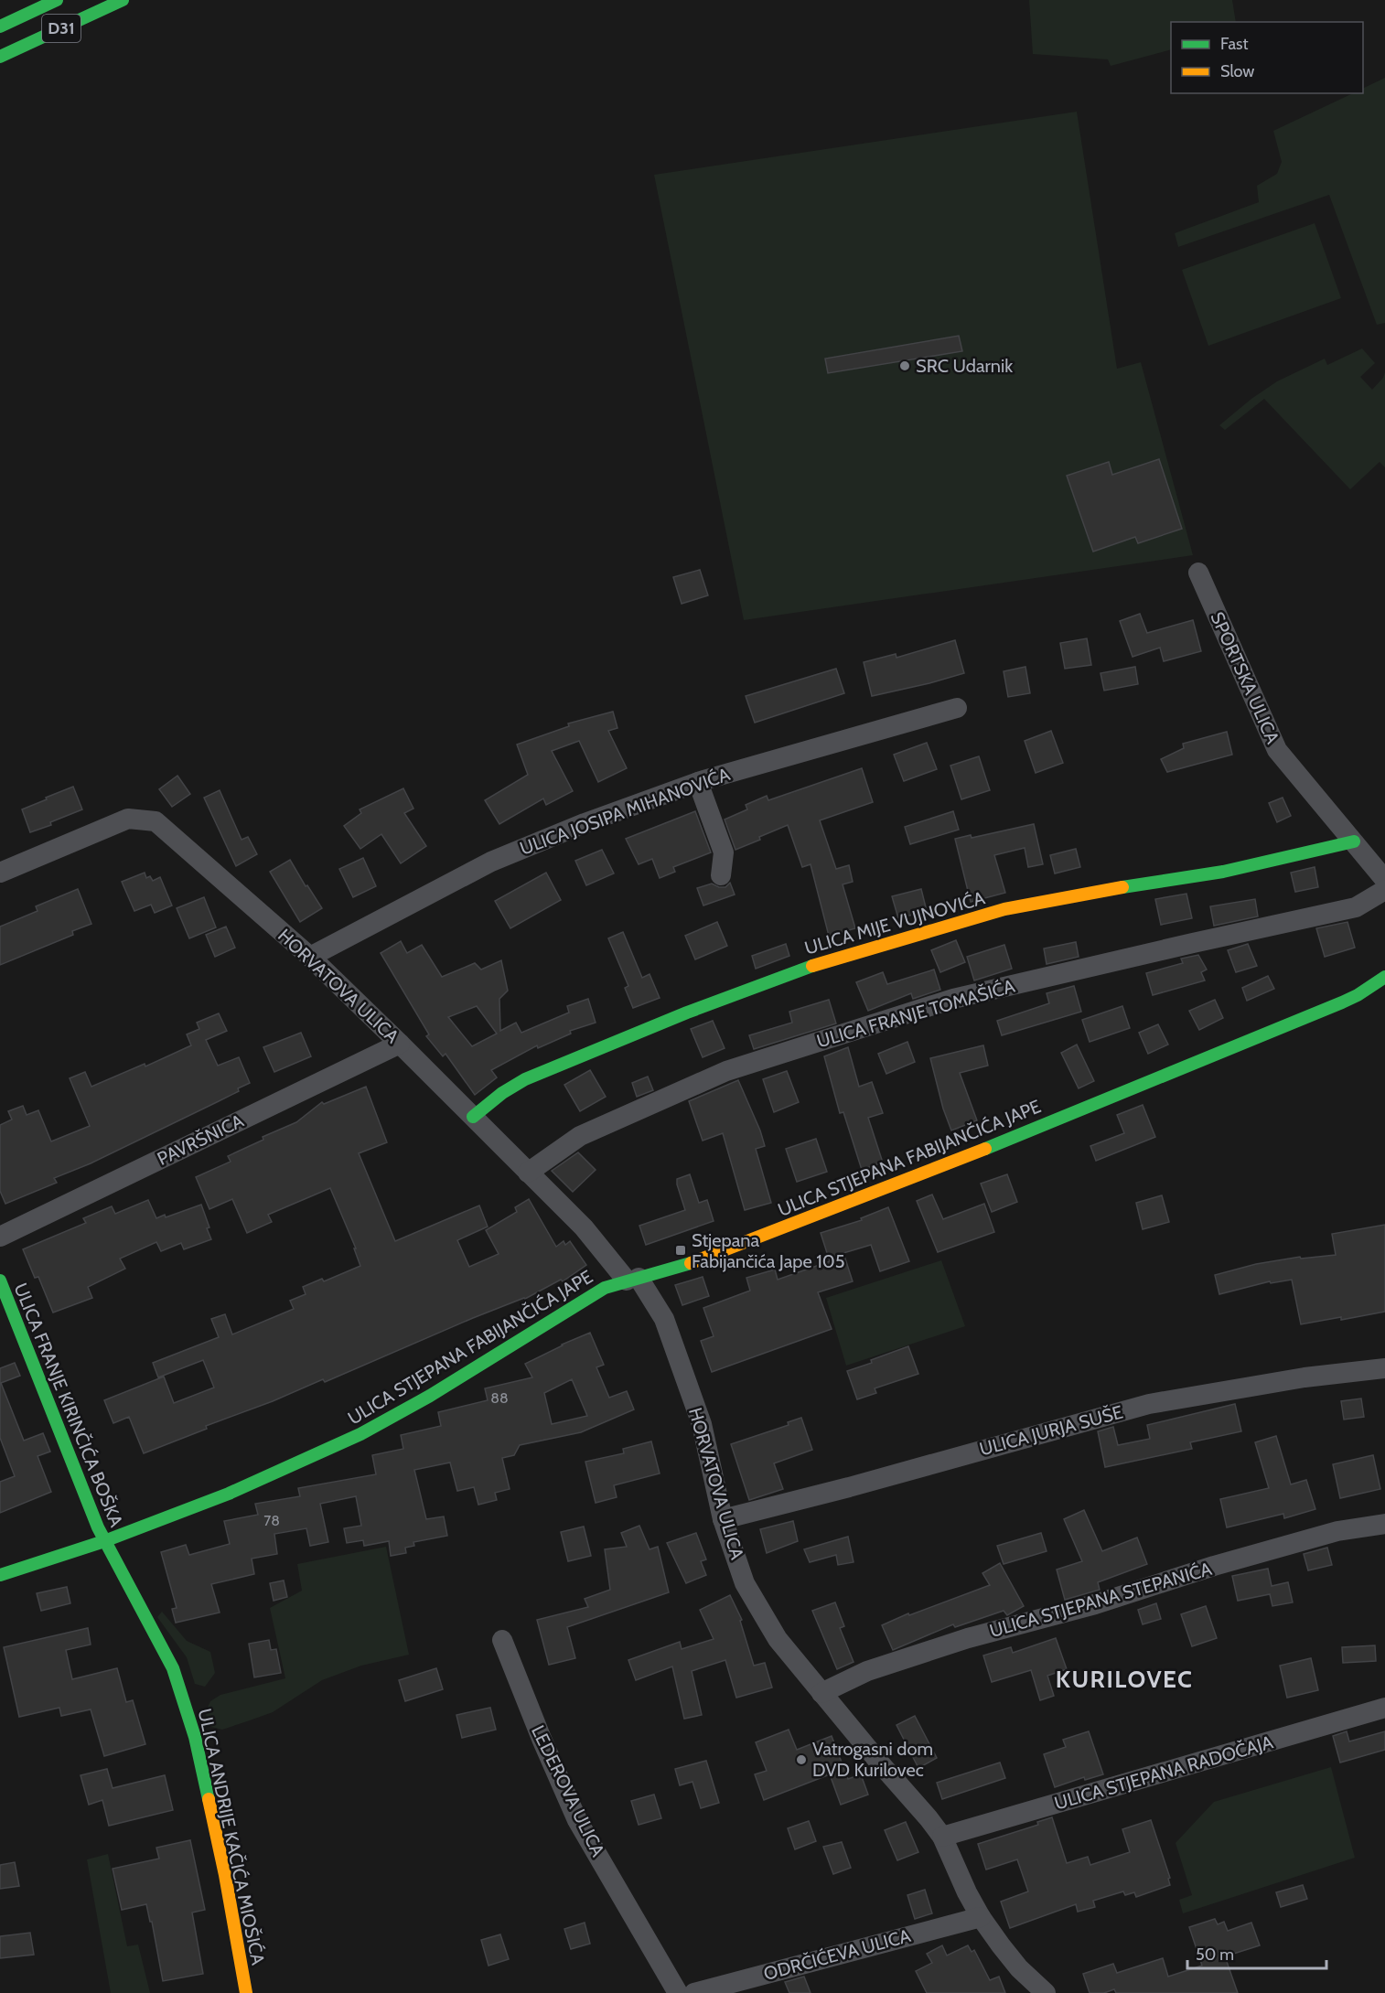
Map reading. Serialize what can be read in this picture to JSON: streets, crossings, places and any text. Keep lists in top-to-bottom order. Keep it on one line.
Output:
{"streets":{"street":["D31","SPORTSKA ULICA","ULICA JOSIPA MIHANOVIĆA","ULICA MIJE VUJNOVIĆA","HORVATOVA ULICA","ULICA FRANJE TOMAŠIĆA","PAVRŠNICA","ULICA STJEPANA FABIJANČIĆA JAPE","ULICA FRANJE KIRINČIĆA BOŠKA","ULICA JURJA SUŠE","ULICA STJEPANA STEPANIĆA","ULICA STJEPANA RADOČAJA","LEDEROVA ULICA","ULICA ANDRIJE KAČIĆA MIOŠIĆA","ODRČIĆEVA ULICA"]},"crossings":[["SPORTSKA ULICA","ULICA MIJE VUJNOVIĆA"],["ULICA JOSIPA MIHANOVIĆA","HORVATOVA ULICA"],["ULICA MIJE VUJNOVIĆA","HORVATOVA ULICA"],["HORVATOVA ULICA","ULICA FRANJE TOMAŠIĆA"],["HORVATOVA ULICA","PAVRŠNICA"],["HORVATOVA ULICA","ULICA STJEPANA FABIJANČIĆA JAPE"],["HORVATOVA ULICA","ULICA JURJA SUŠE"],["HORVATOVA ULICA","ULICA STJEPANA STEPANIĆA"],["HORVATOVA ULICA","ULICA STJEPANA RADOČAJA"],["HORVATOVA ULICA","ODRČIĆEVA ULICA"],["ULICA STJEPANA FABIJANČIĆA JAPE","ULICA FRANJE KIRINČIĆA BOŠKA"],["ULICA STJEPANA FABIJANČIĆA JAPE","ULICA ANDRIJE KAČIĆA MIOŠIĆA"],["ULICA FRANJE KIRINČIĆA BOŠKA","ULICA ANDRIJE KAČIĆA MIOŠIĆA"]],"districts":["KURILOVEC"],"places":{"other":["SRC Udarnik","Vatrogasni dom DVD Kurilovec"],"transit":["Stjepana Fabijančića Jape 105"]},"house_numbers":["88","78"],"legend":["Fast","Slow"],"scale_bar":"50 m"}
